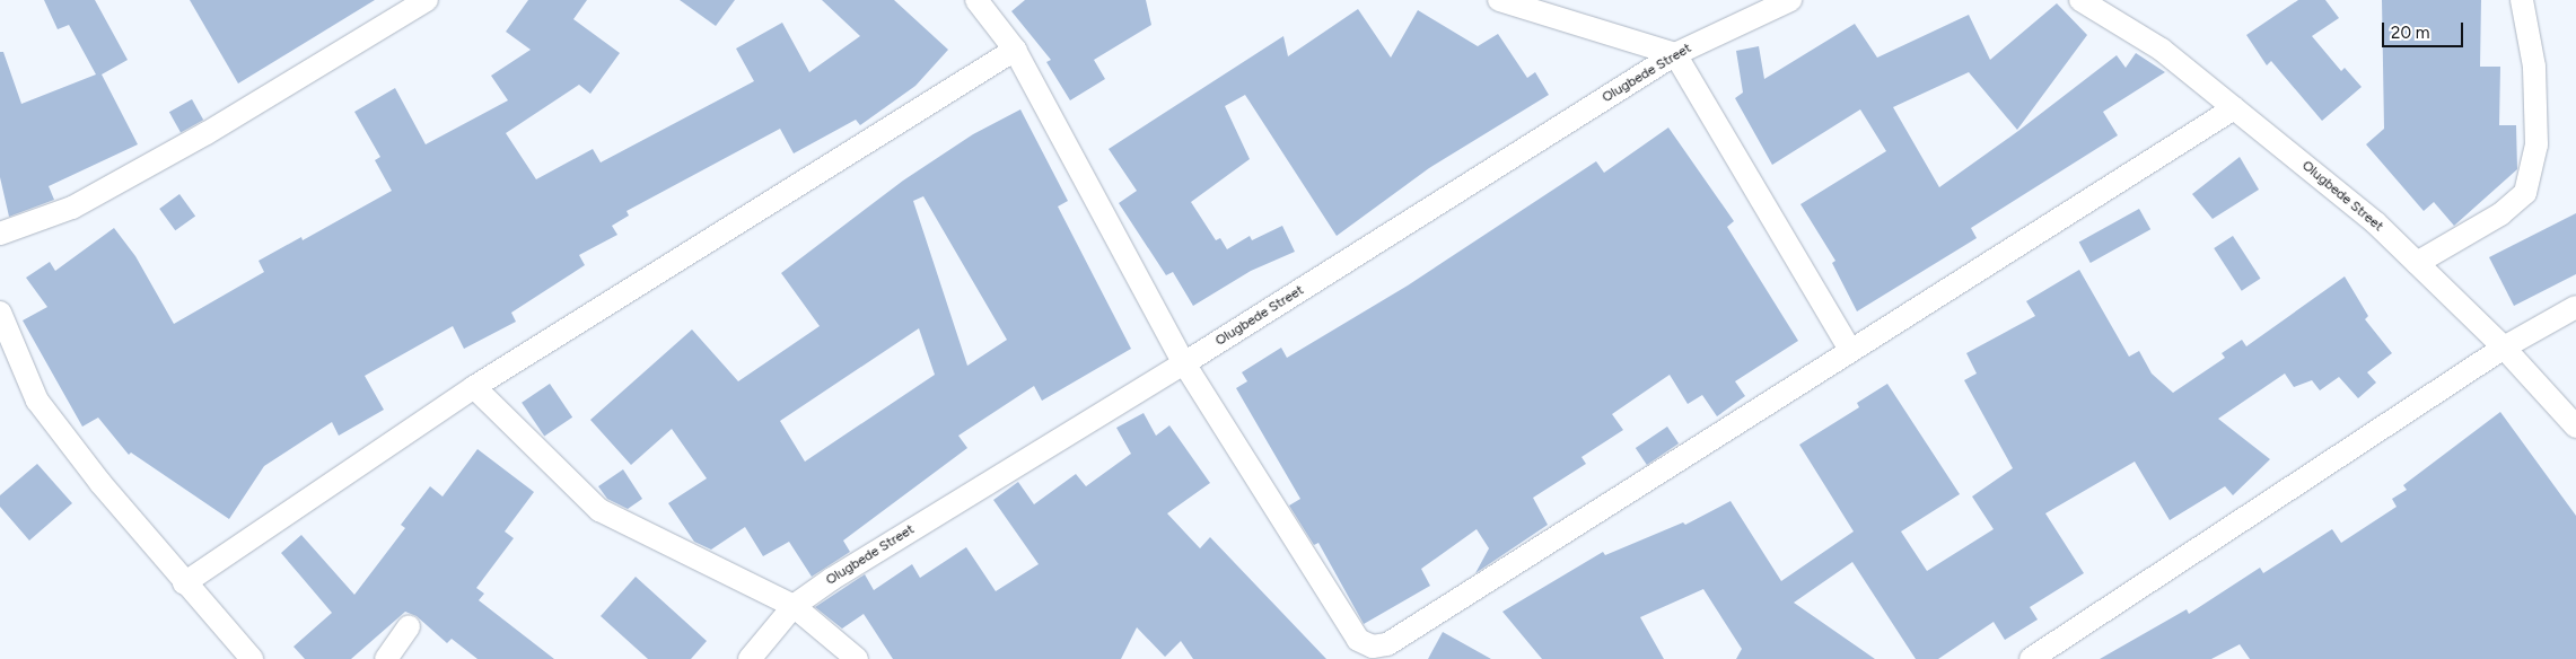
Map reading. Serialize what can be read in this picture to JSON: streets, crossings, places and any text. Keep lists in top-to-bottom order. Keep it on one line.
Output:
{"streets":{"street":["Olugbede Street"]},"scale_bar":"20 m"}
